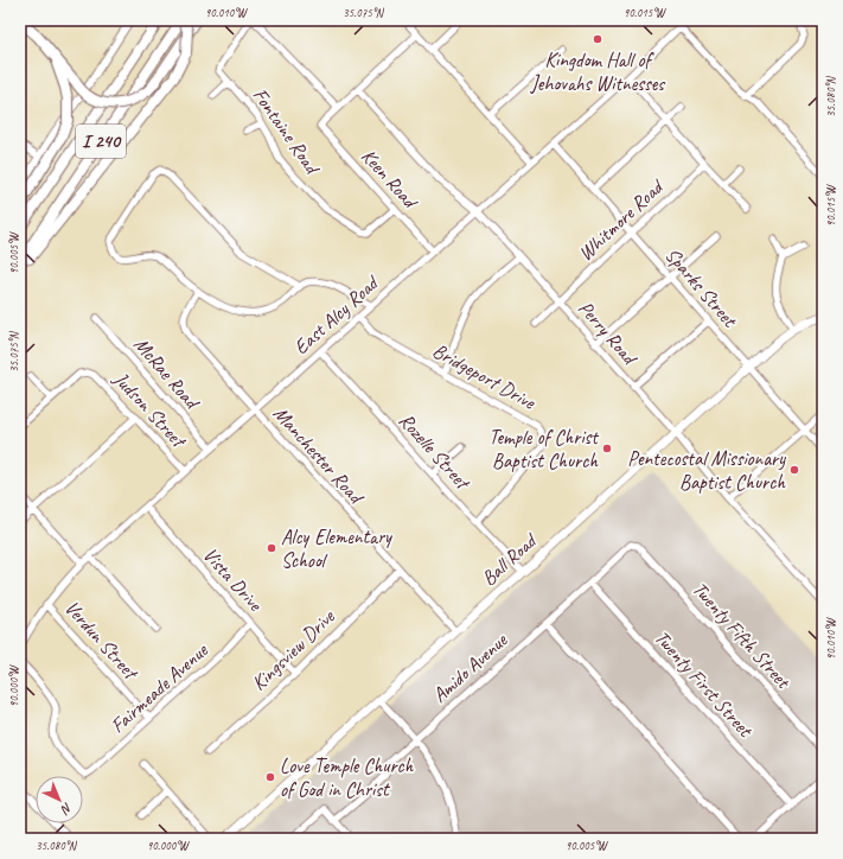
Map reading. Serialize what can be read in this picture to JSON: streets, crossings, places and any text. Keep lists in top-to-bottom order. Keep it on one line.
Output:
{"streets":{"highway":["I 240"],"main road":["Ball Road"],"street":["Fontaine Road","Keen Road","Whitmore Road","Sparks Street","East Alcy Road","Perry Road","McRae Road","Bridgeport Drive","Judson Street","Rozelle Street","Manchester Road","Vista Drive","Twenty Fifth Street","Verdun Street","Kingsview Drive","Amido Avenue","Twenty First Street","Fairmeade Avenue"]},"crossings":[["Fontaine Road","Keen Road"],["Keen Road","East Alcy Road"],["Whitmore Road","Sparks Street"],["Whitmore Road","Perry Road"],["Sparks Street","East Alcy Road"],["Sparks Street","Ball Road"],["East Alcy Road","Perry Road"],["East Alcy Road","McRae Road"],["East Alcy Road","Bridgeport Drive"],["East Alcy Road","Judson Street"],["East Alcy Road","Rozelle Street"],["East Alcy Road","Manchester Road"],["East Alcy Road","Vista Drive"],["East Alcy Road","Verdun Street"],["Perry Road","Ball Road"],["Bridgeport Drive","Rozelle Street"],["Rozelle Street","Ball Road"],["Manchester Road","Ball Road"],["Manchester Road","Kingsview Drive"],["Vista Drive","Kingsview Drive"],["Vista Drive","Fairmeade Avenue"],["Twenty Fifth Street","Amido Avenue"],["Verdun Street","Fairmeade Avenue"],["Amido Avenue","Twenty First Street"]],"places":["Kingdom Hall of Jehovahs Witnesses","Temple of Christ Baptist Church","Pentecostal Missionary Baptist Church","Alcy Elementary School","Love Temple Church of God in Christ"],"north":"bottom right","coordinates":["90.010°W","35.075°N","90.015°W","35.080°N","90.005°W","90.000°W"]}
